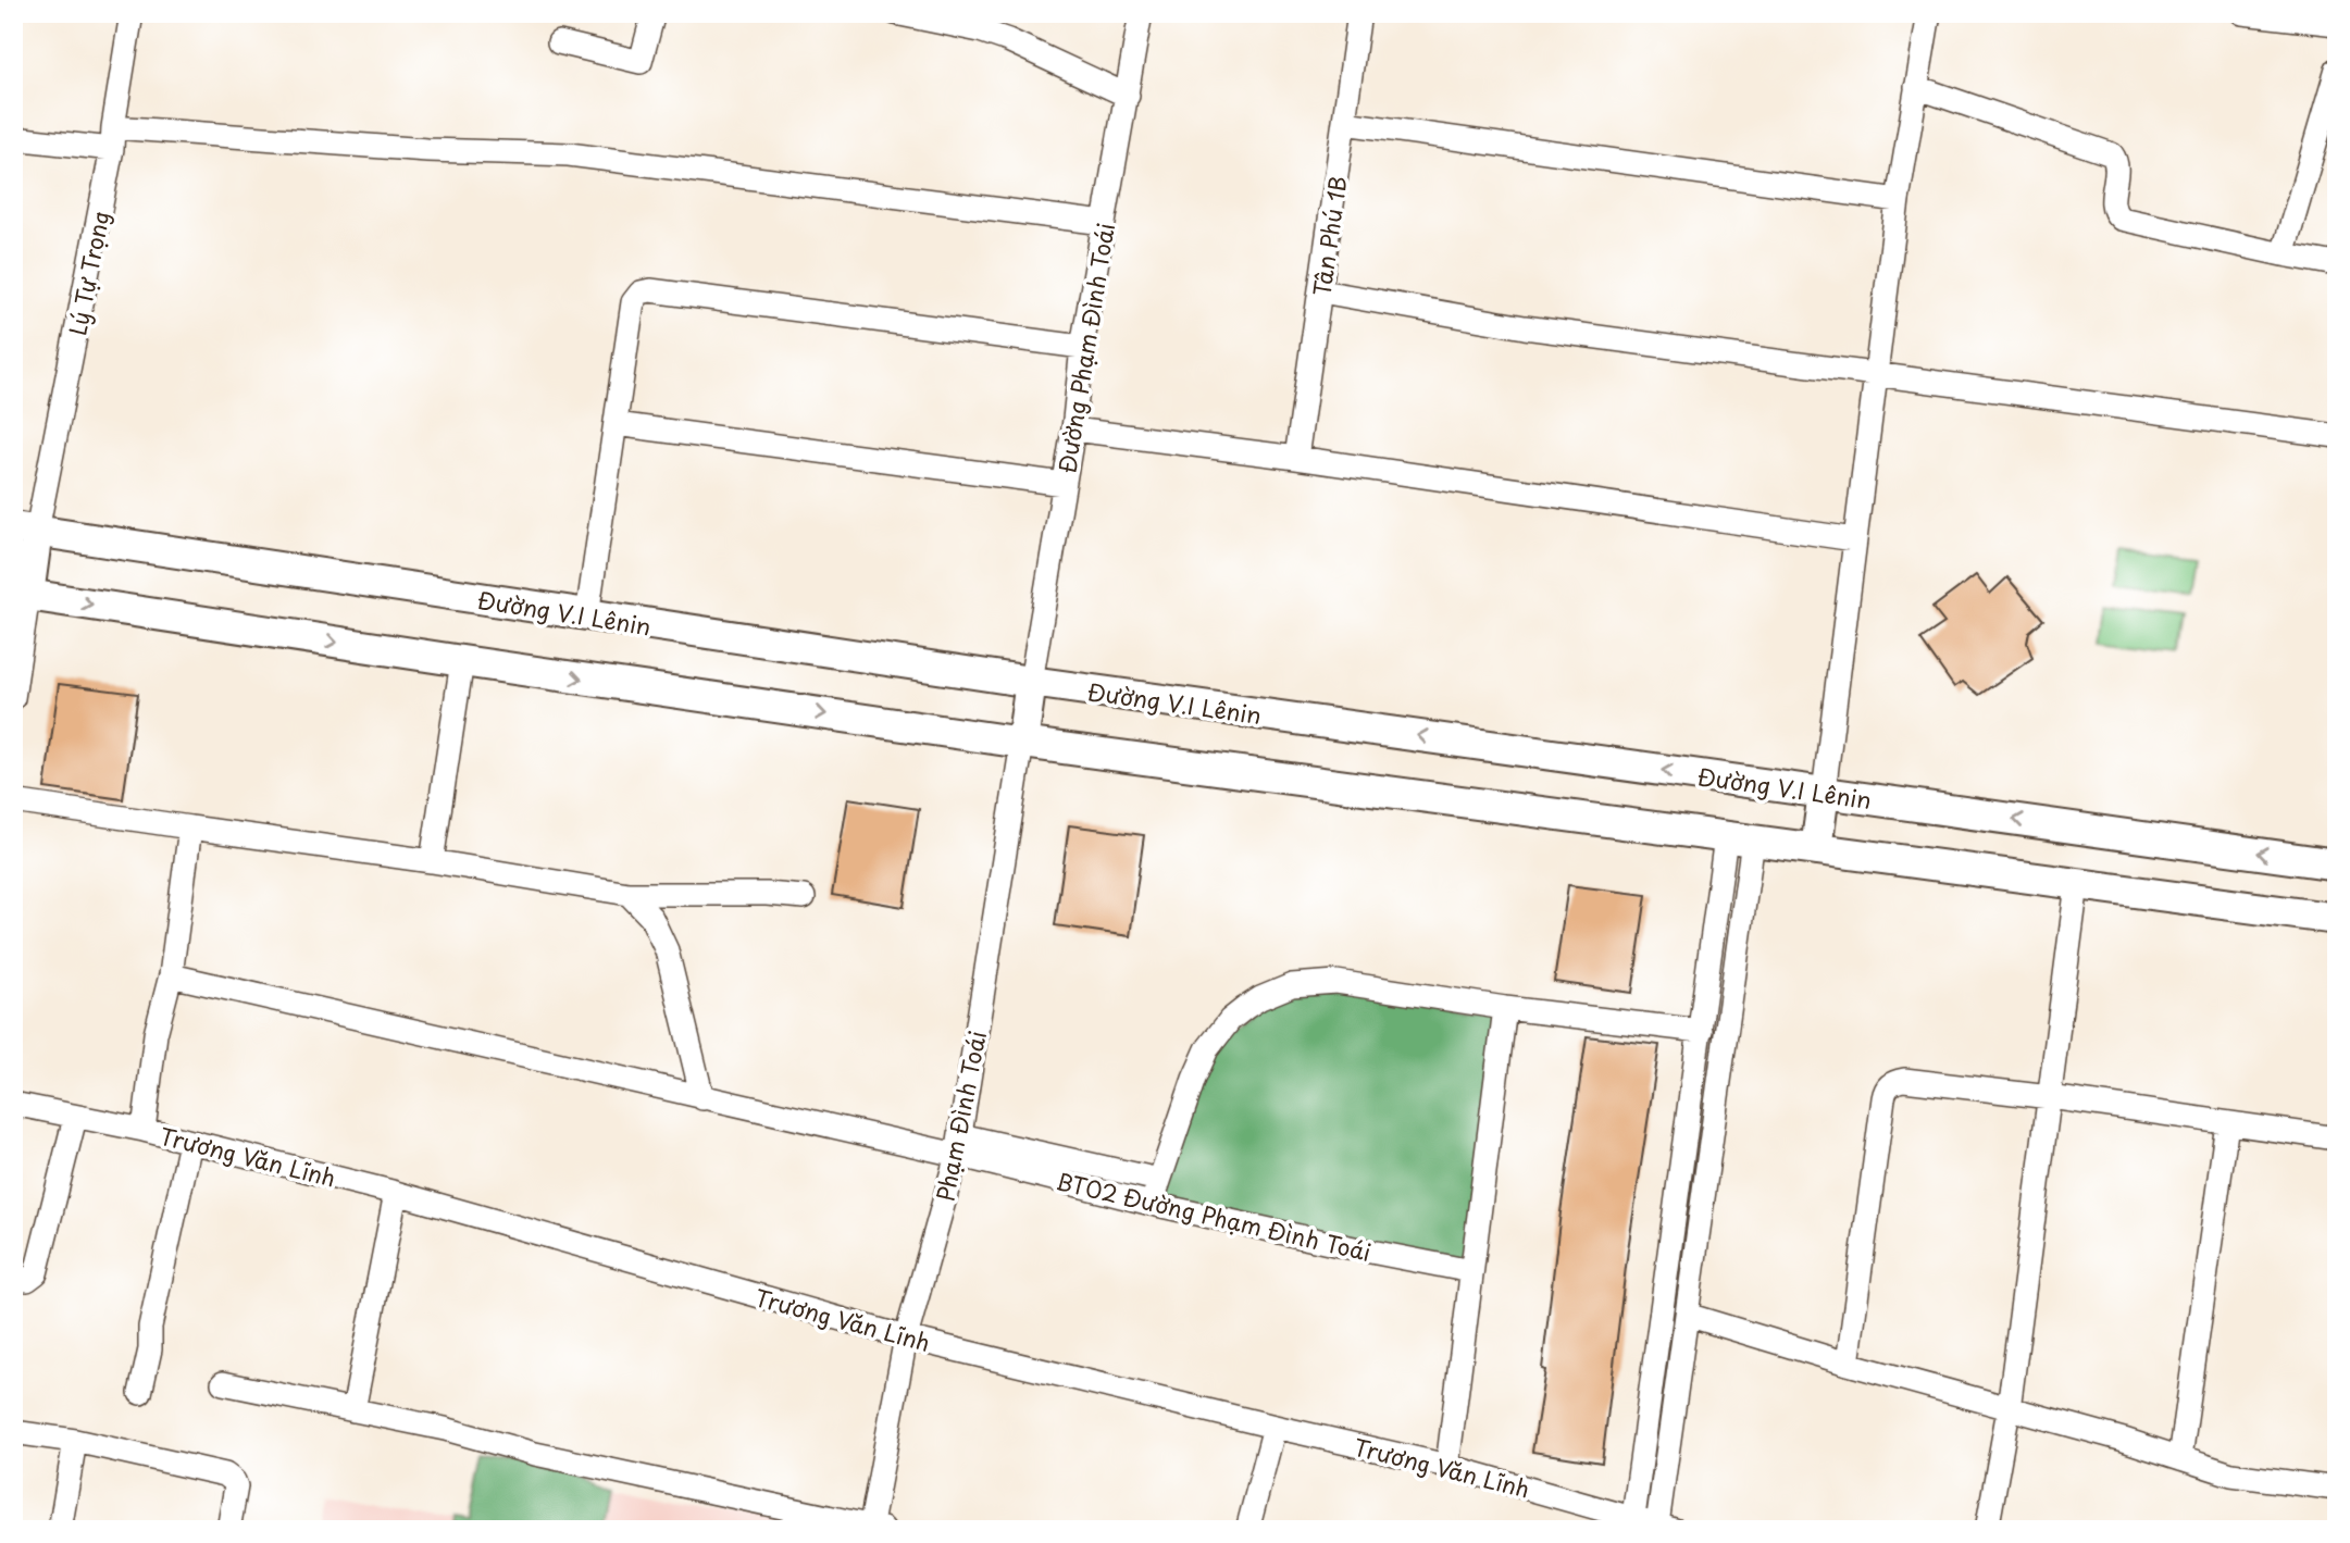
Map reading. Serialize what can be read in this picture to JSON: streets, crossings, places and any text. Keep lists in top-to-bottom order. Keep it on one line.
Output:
{"streets":{"main road":["Đường V.I Lênin"],"street":["Tân Phú 1B","Lý Tự Trọng","Đường Phạm Đình Toái","Phạm Đình Toái","Trương Văn Lĩnh","BT02 Đường Phạm Đình Toái"]},"crossings":[["Lý Tự Trọng","Đường V.I Lênin"],["Đường Phạm Đình Toái","Đường V.I Lênin"],["Phạm Đình Toái","Trương Văn Lĩnh"],["Phạm Đình Toái","BT02 Đường Phạm Đình Toái"]]}
